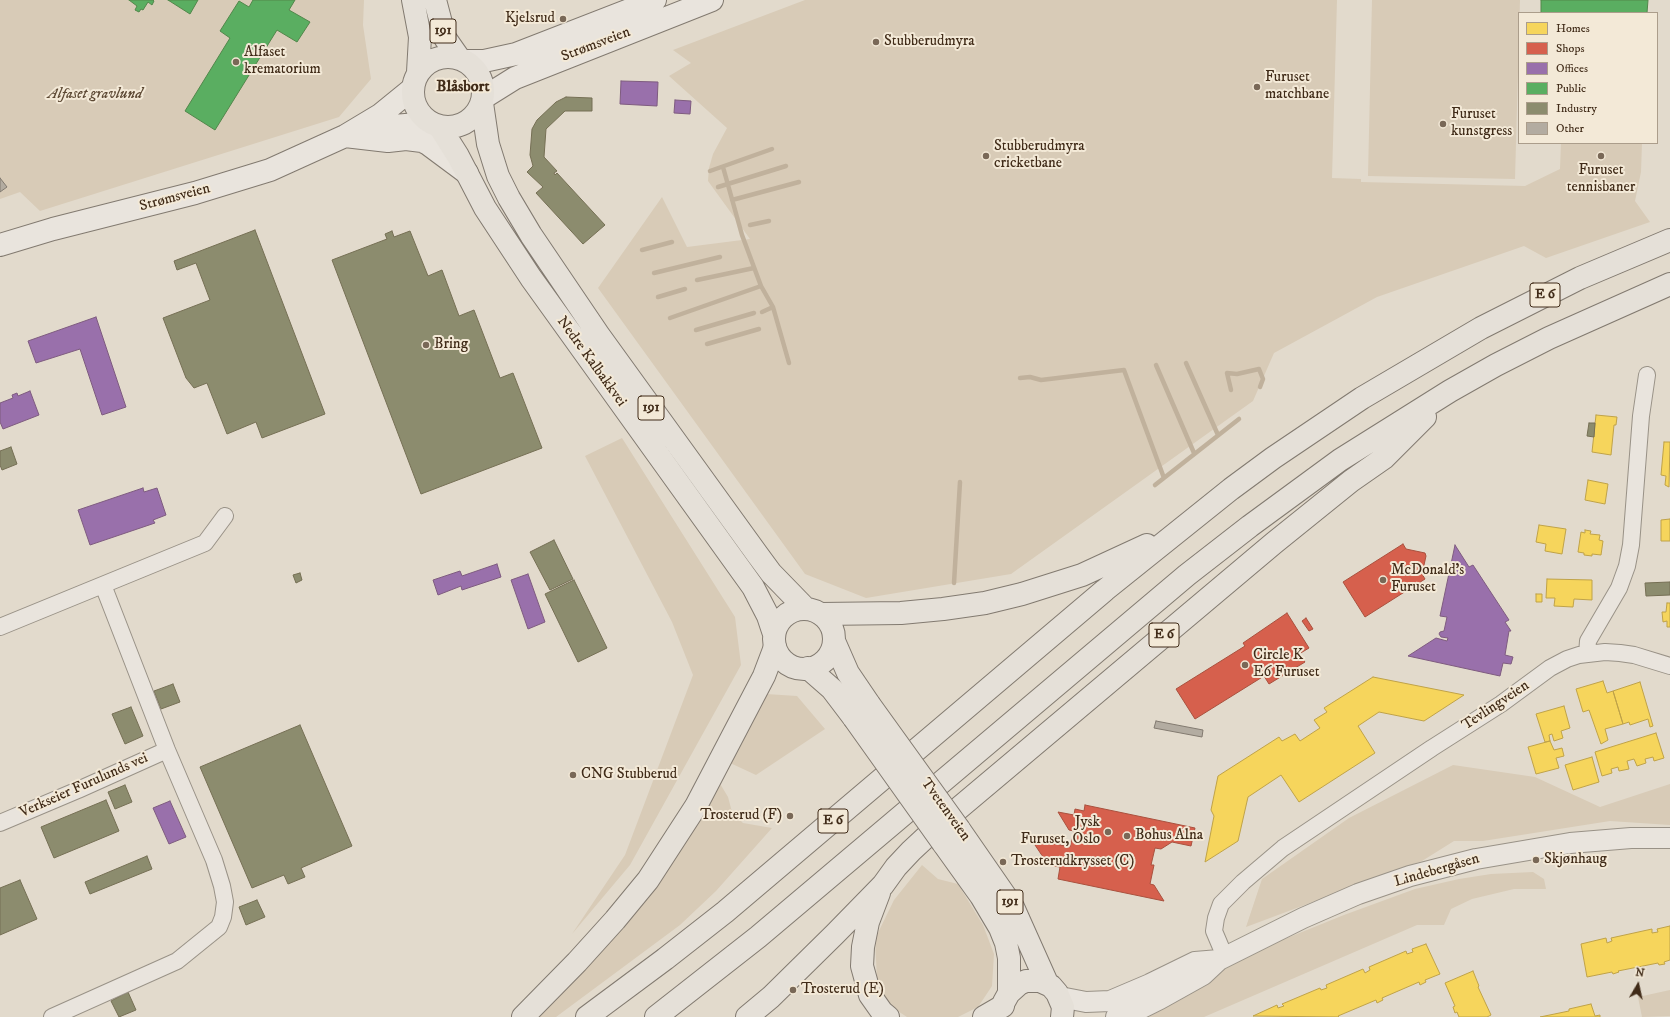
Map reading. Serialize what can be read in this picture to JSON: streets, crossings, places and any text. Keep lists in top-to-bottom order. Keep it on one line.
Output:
{"streets":{"highway":["191","E 6","Nedre Kalbakkvei","Tvetenveien"],"main road":["Strømsveien"],"street":["Tevlingveien","Verkseier Furulunds vei","Lindebergåsen"]},"crossings":[["191","Strømsveien"],["191","Nedre Kalbakkvei"],["191","Tvetenveien"],["Strømsveien","Nedre Kalbakkvei"],["Nedre Kalbakkvei","Tvetenveien"],["Tevlingveien","Lindebergåsen"],["Tvetenveien","Lindebergåsen"]],"districts":["Blåsbort"],"parks":["Alfaset gravlund"],"places":["Kjelsrud","Stubberudmyra","Alfaset krematorium","Furuset matchbane","Furuset kunstgress","Stubberudmyra cricketbane","Furuset tennisbaner","Bring","McDonald's Furuset","Circle K E6 Furuset","CNG Stubberud","Trosterud (F)","Jysk Furuset, Oslo","Bohus Alna","Skjønhaug","Trosterudkrysset (C)","Trosterud (E)"],"legend":["Homes","Shops","Offices","Public","Industry","Other"],"north":"top"}
